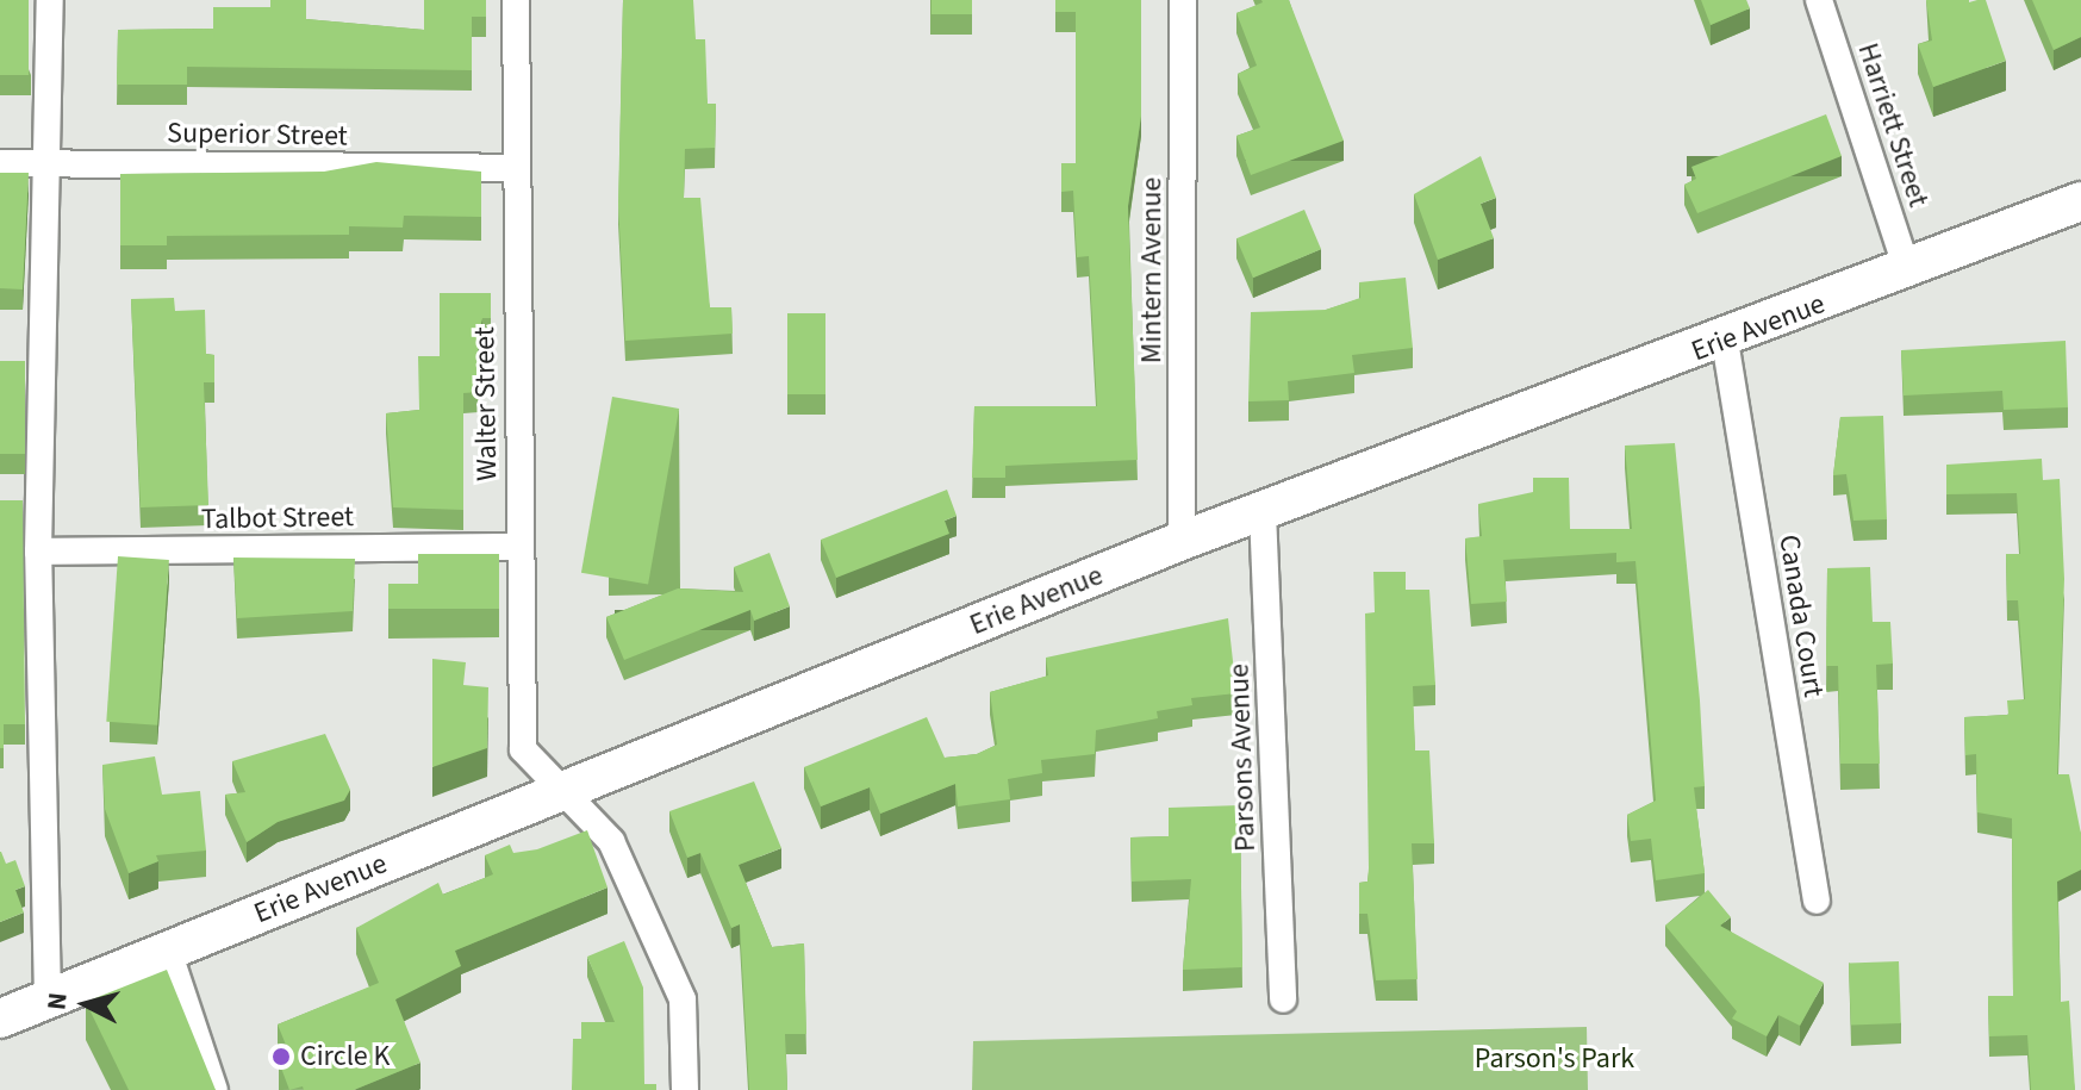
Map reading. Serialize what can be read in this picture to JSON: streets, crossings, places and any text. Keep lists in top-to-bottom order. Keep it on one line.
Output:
{"streets":{"main road":["Erie Avenue"],"street":["Harriett Street","Superior Street","Mintern Avenue","Walter Street","Talbot Street","Canada Court","Parsons Avenue"]},"crossings":[["Harriett Street","Erie Avenue"],["Superior Street","Walter Street"],["Mintern Avenue","Erie Avenue"],["Erie Avenue","Walter Street"],["Erie Avenue","Canada Court"],["Erie Avenue","Parsons Avenue"],["Walter Street","Talbot Street"]],"parks":["Parson's Park"],"places":["Circle K"],"north":"left"}
